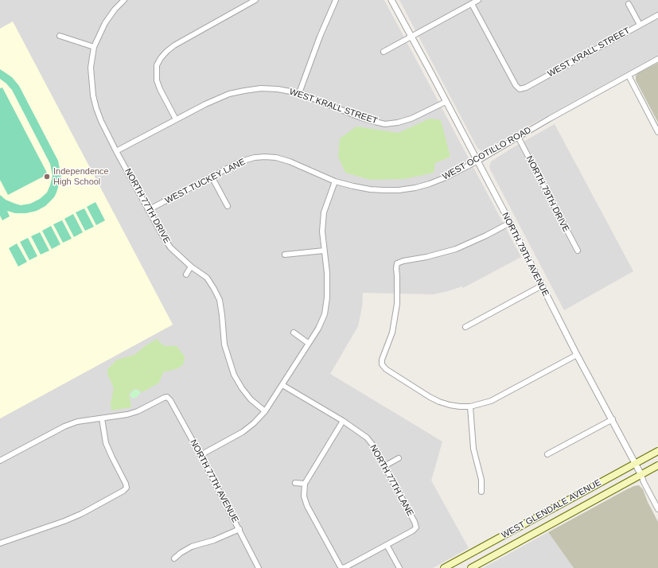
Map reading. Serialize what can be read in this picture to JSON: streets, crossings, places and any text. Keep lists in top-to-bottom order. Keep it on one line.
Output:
{"streets":{"main road":["WEST GLENDALE AVENUE"],"street":["WEST KRALL STREET","WEST OCOTILLO ROAD","WEST TUCKEY LANE","NORTH 79TH DRIVE","NORTH 77TH DRIVE","NORTH 79TH AVENUE","NORTH 77TH LANE","NORTH 77TH AVENUE"]},"crossings":[["WEST KRALL STREET","NORTH 77TH DRIVE"],["WEST KRALL STREET","NORTH 79TH AVENUE"],["WEST OCOTILLO ROAD","WEST TUCKEY LANE"],["WEST OCOTILLO ROAD","NORTH 79TH DRIVE"],["WEST OCOTILLO ROAD","NORTH 79TH AVENUE"],["WEST TUCKEY LANE","NORTH 77TH DRIVE"],["NORTH 79TH AVENUE","WEST GLENDALE AVENUE"]],"places":["Independence High School"]}
